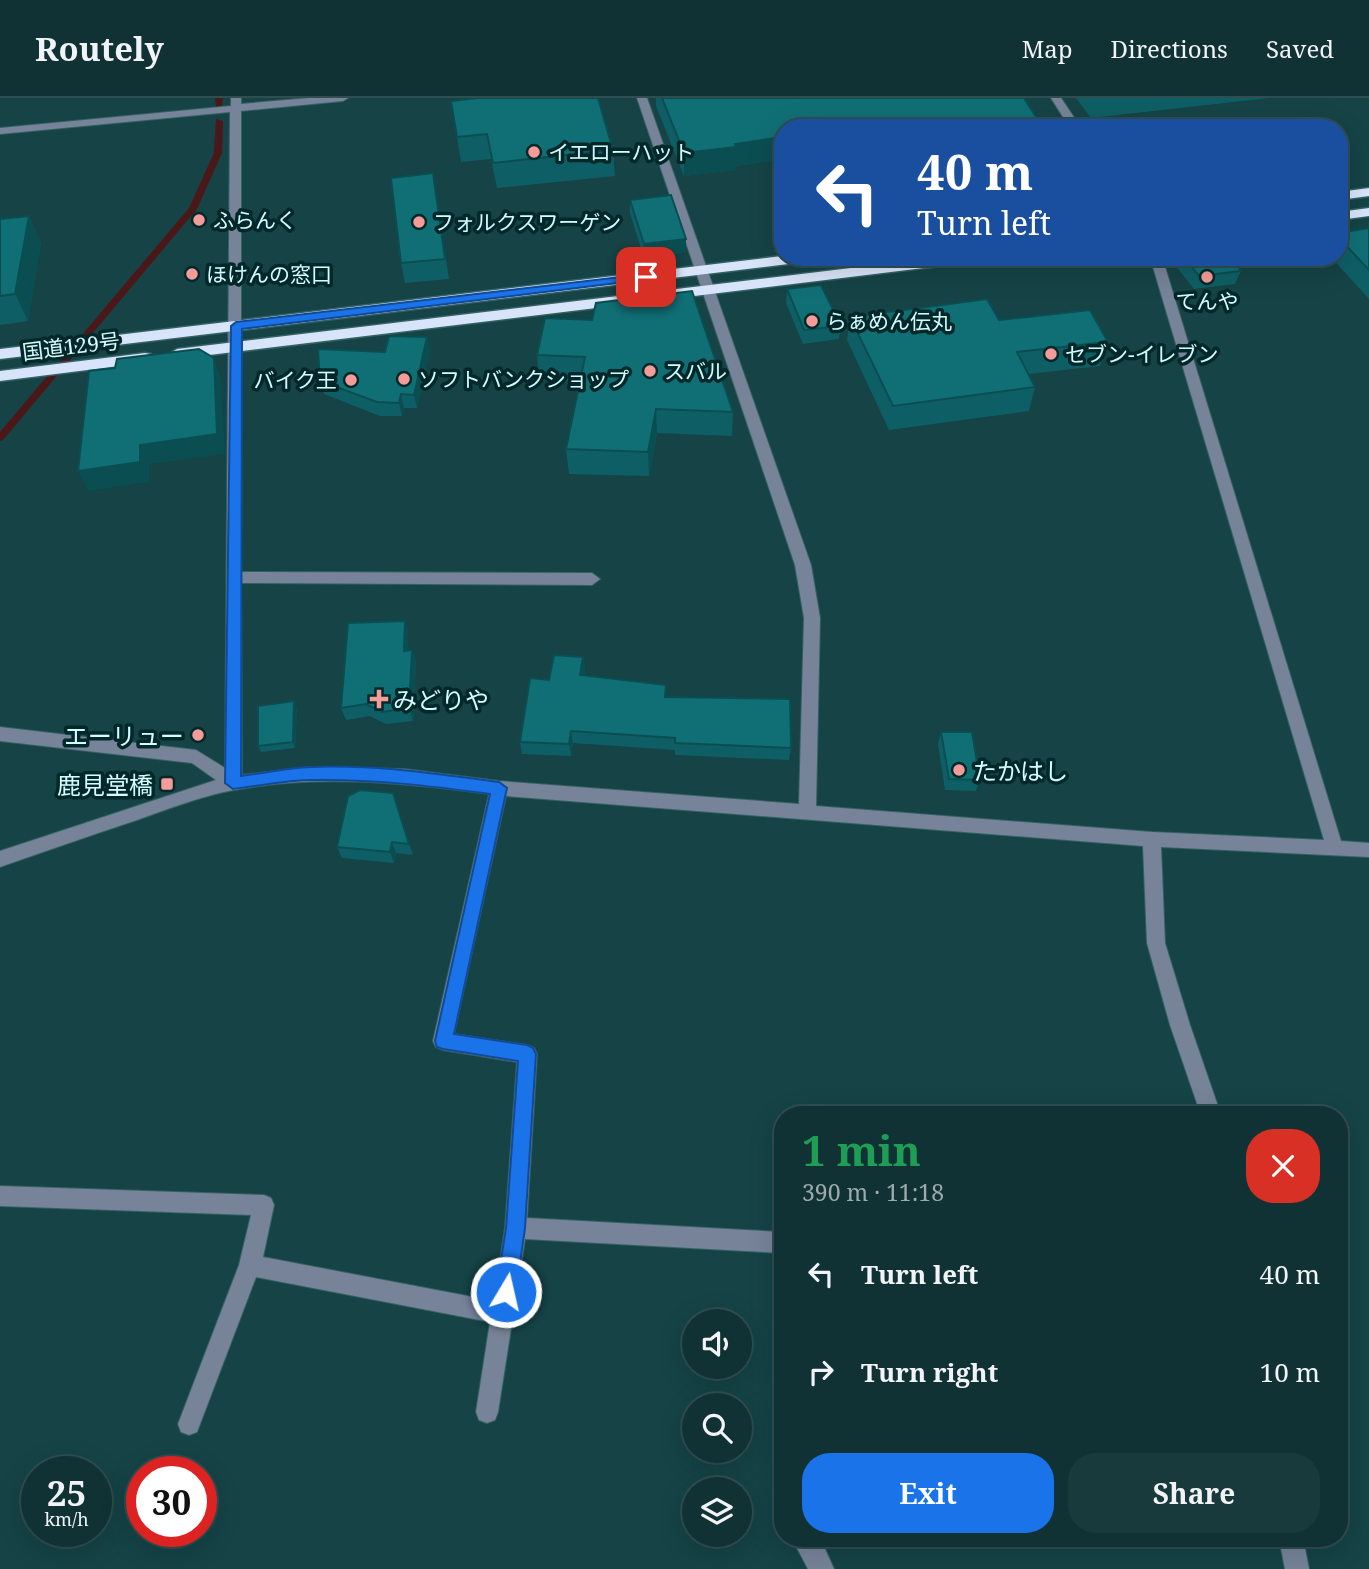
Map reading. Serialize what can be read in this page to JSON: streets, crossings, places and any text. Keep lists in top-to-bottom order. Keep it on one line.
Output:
{"streets":{"highway":["国道129号"]},"places":{"other":["イエローハット","ふらんく","フォルクスワーゲン","ほけんの窓口","てんや","らぁめん伝丸","セブン-イレブン","スバル","ソフトバンクショップ","バイク王","エーリュー","たかはし"],"health":["みどりや"],"transit":["鹿見堂橋"]},"page":{"header":"Routely","nav":["Map","Directions","Saved"],"turn":["40 m","Turn left"],"heading":["1 min","390 m · 11:18"],"list":[{"name":"Turn left","value":"40 m"},{"name":"Turn right","value":"10 m"}],"buttons":["Exit","Share"],"speed":"25 km/h","limit":"30"}}
